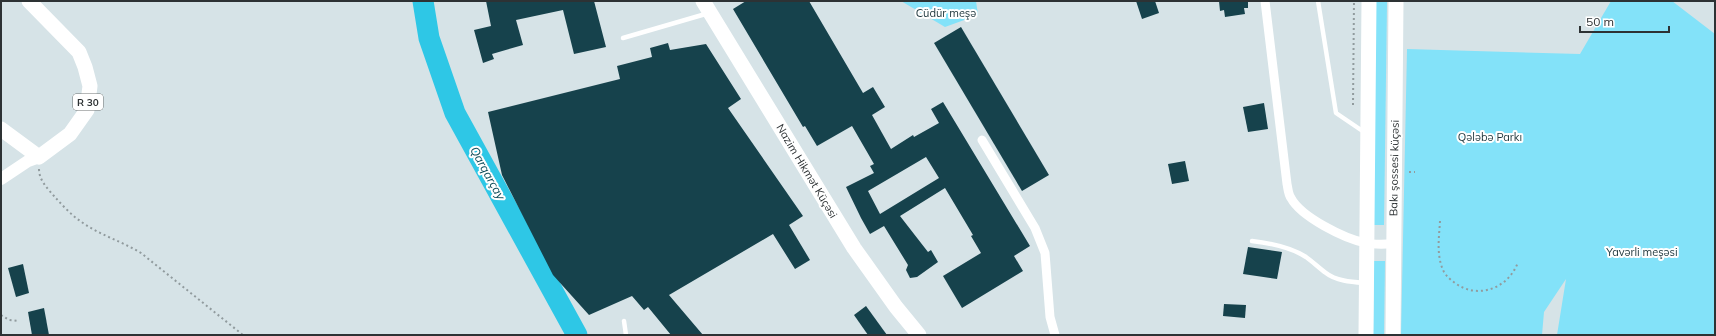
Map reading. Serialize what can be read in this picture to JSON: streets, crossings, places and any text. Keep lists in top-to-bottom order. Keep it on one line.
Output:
{"streets":{"main road":["R 30","Bakı şossesi küçəsi","Nazim Hikmət Küçəsi"]},"water":["Qarqarçay"],"parks":["Cüdür meşə","Qələbə Parkı","Yavərli meşəsi"],"scale_bar":"50 m"}
